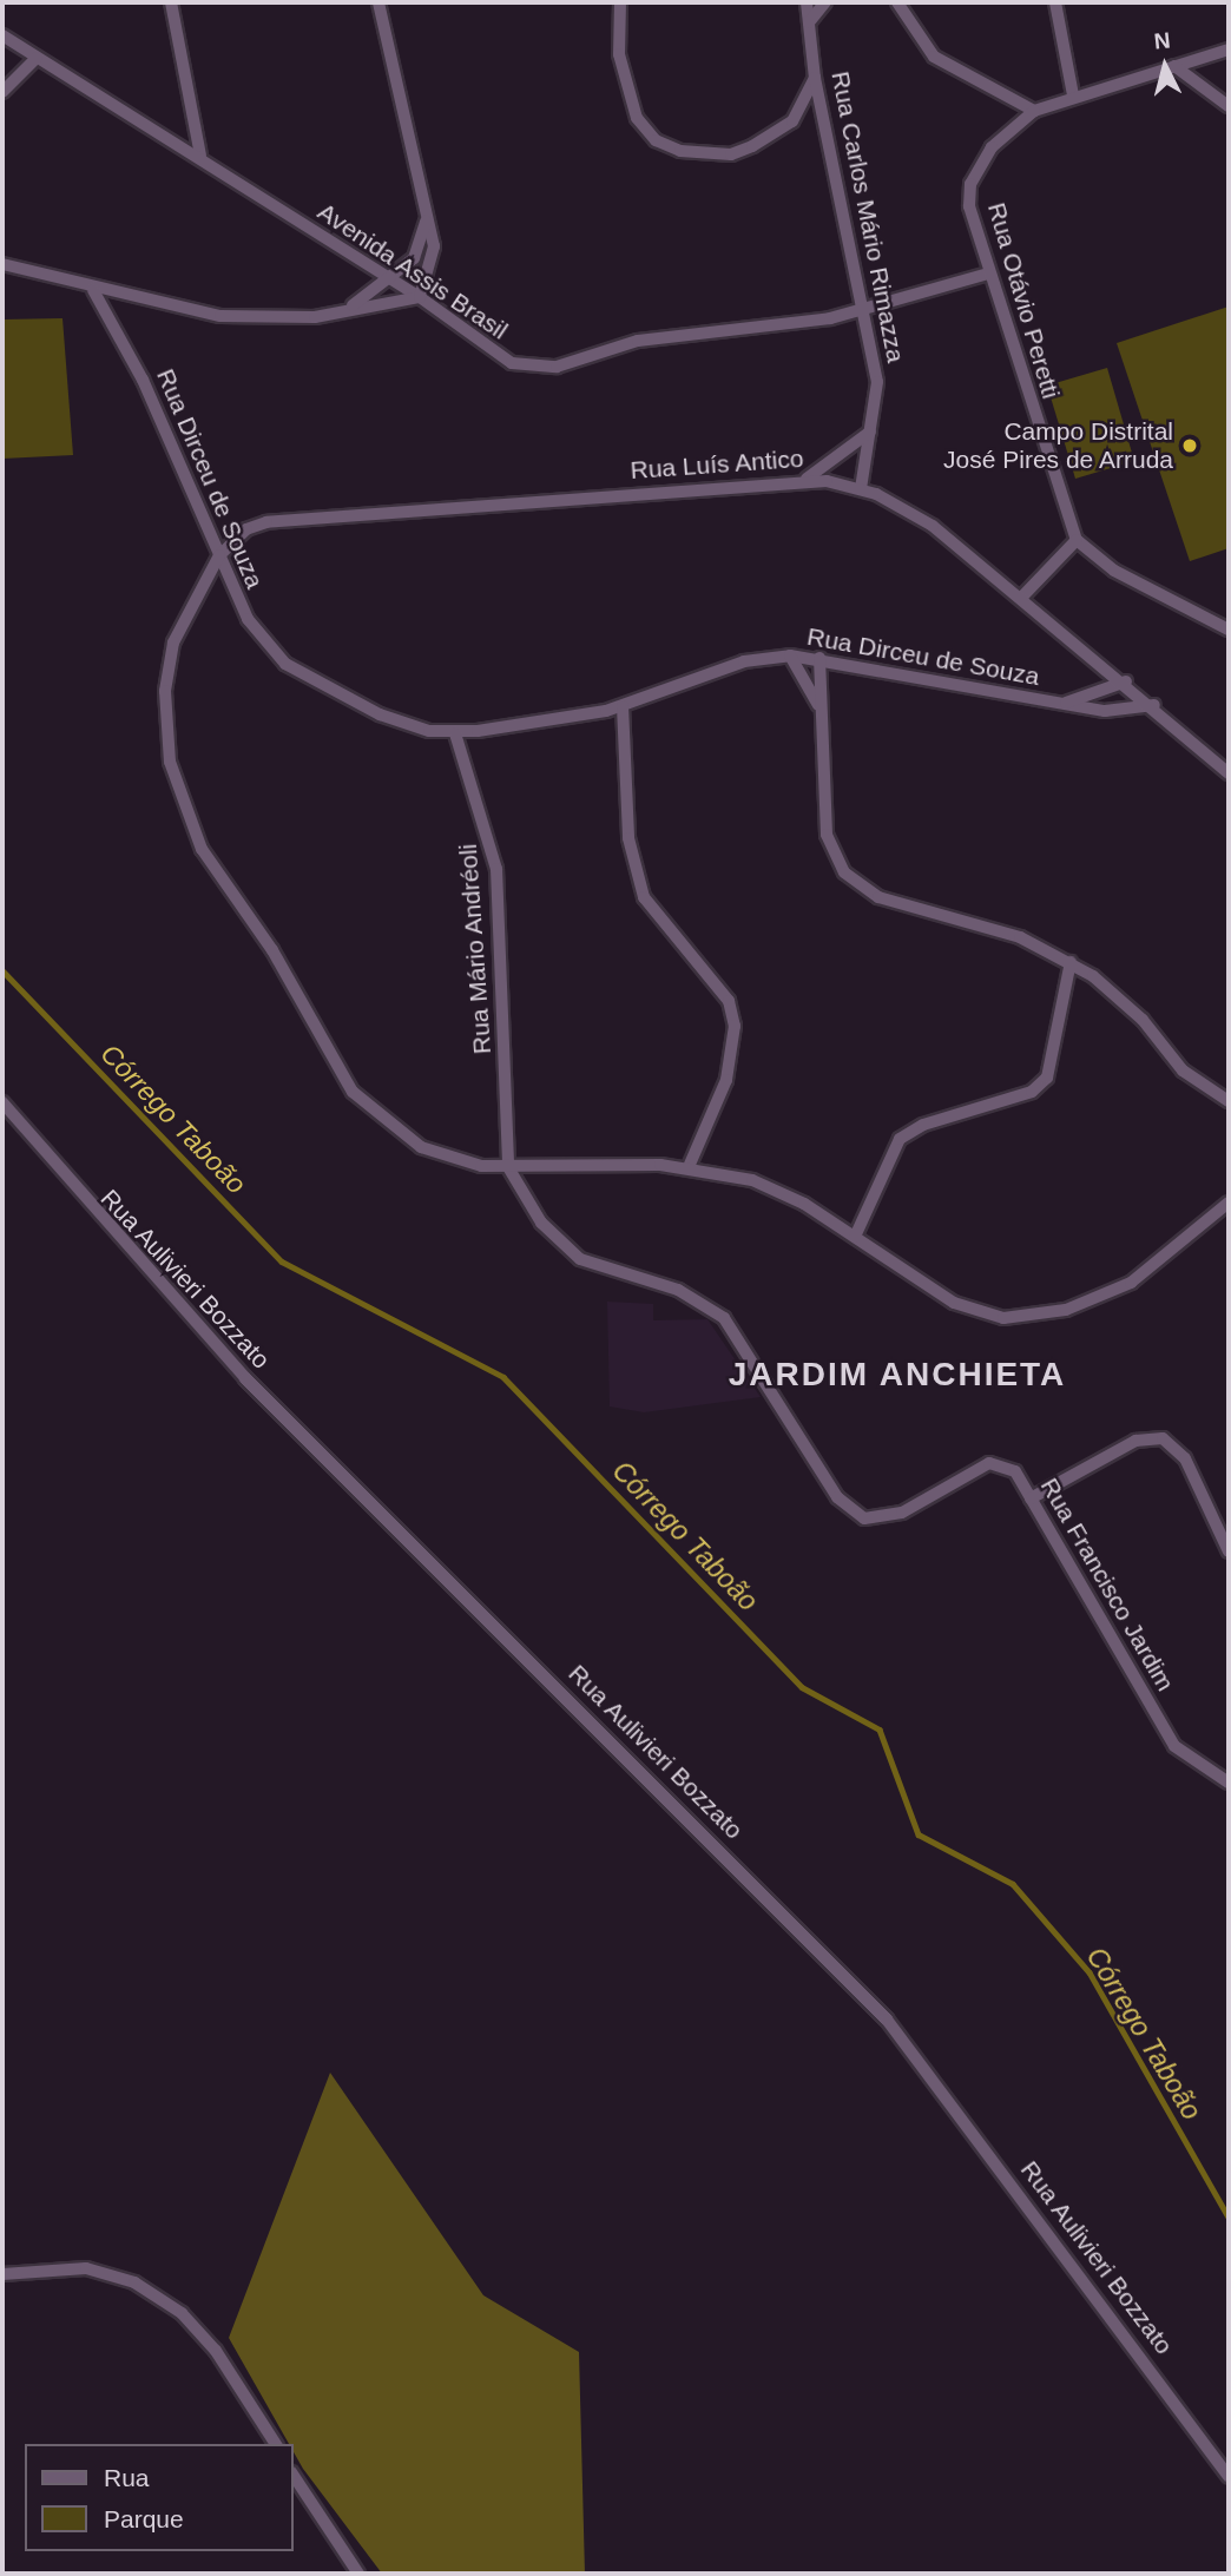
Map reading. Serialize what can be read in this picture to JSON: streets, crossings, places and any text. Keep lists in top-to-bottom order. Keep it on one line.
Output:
{"streets":{"street":["Rua Carlos Mário Rimazza","Avenida Assis Brasil","Rua Otávio Peretti","Rua Luís Antico","Rua Dirceu de Souza","Rua Mário Andréoli","Rua Aulivieri Bozzato","Rua Francisco Jardim"]},"crossings":[["Rua Carlos Mário Rimazza","Avenida Assis Brasil"],["Rua Carlos Mário Rimazza","Rua Luís Antico"],["Avenida Assis Brasil","Rua Otávio Peretti"],["Rua Luís Antico","Rua Dirceu de Souza"],["Rua Dirceu de Souza","Rua Mário Andréoli"],["Rua Mário Andréoli","Rua Francisco Jardim"]],"districts":["JARDIM ANCHIETA"],"water":["Córrego Taboão"],"places":["Campo Distrital José Pires de Arruda"],"legend":["Rua","Parque"],"north":"top"}
